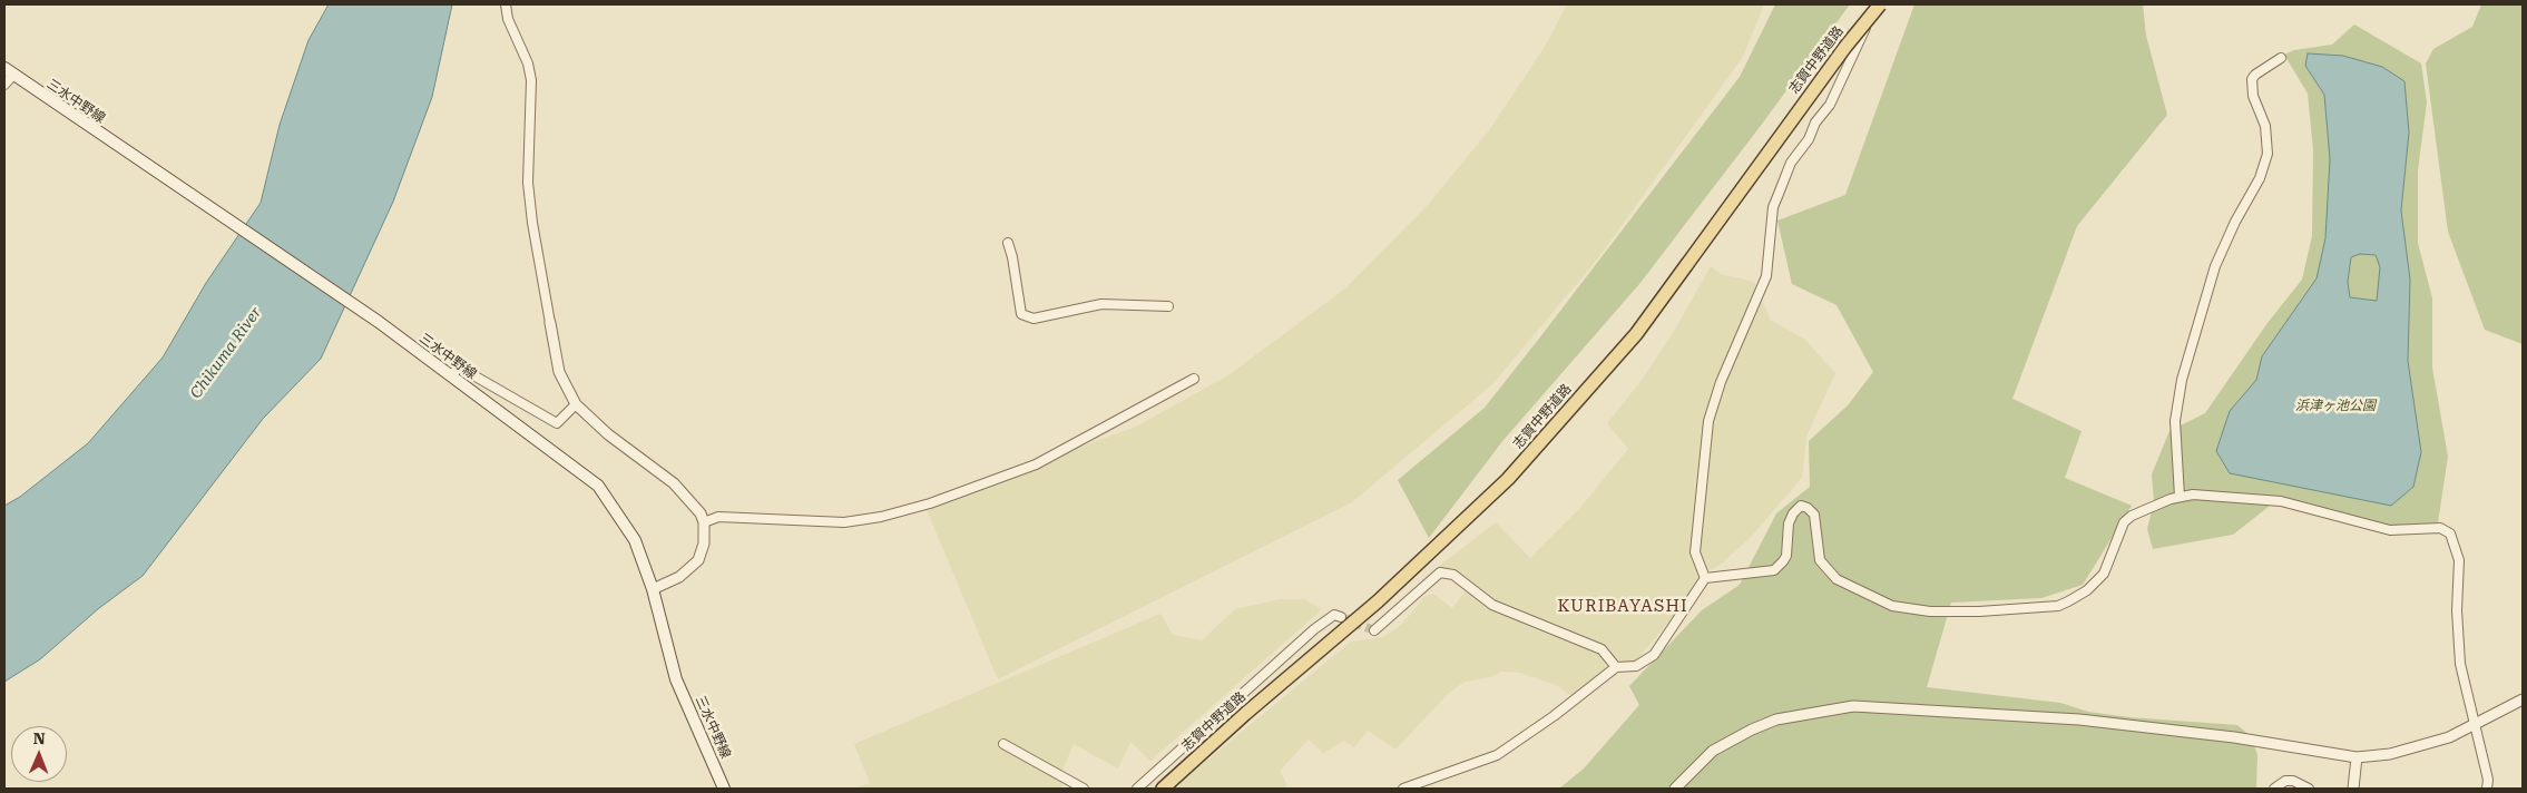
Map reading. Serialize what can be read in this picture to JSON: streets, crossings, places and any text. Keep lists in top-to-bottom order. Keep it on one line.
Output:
{"streets":{"main road":["志賀中野道路","三水中野線"]},"districts":["KURIBAYASHI"],"water":["Chikuma River"],"parks":["浜津ヶ池公園"],"north":"top"}
